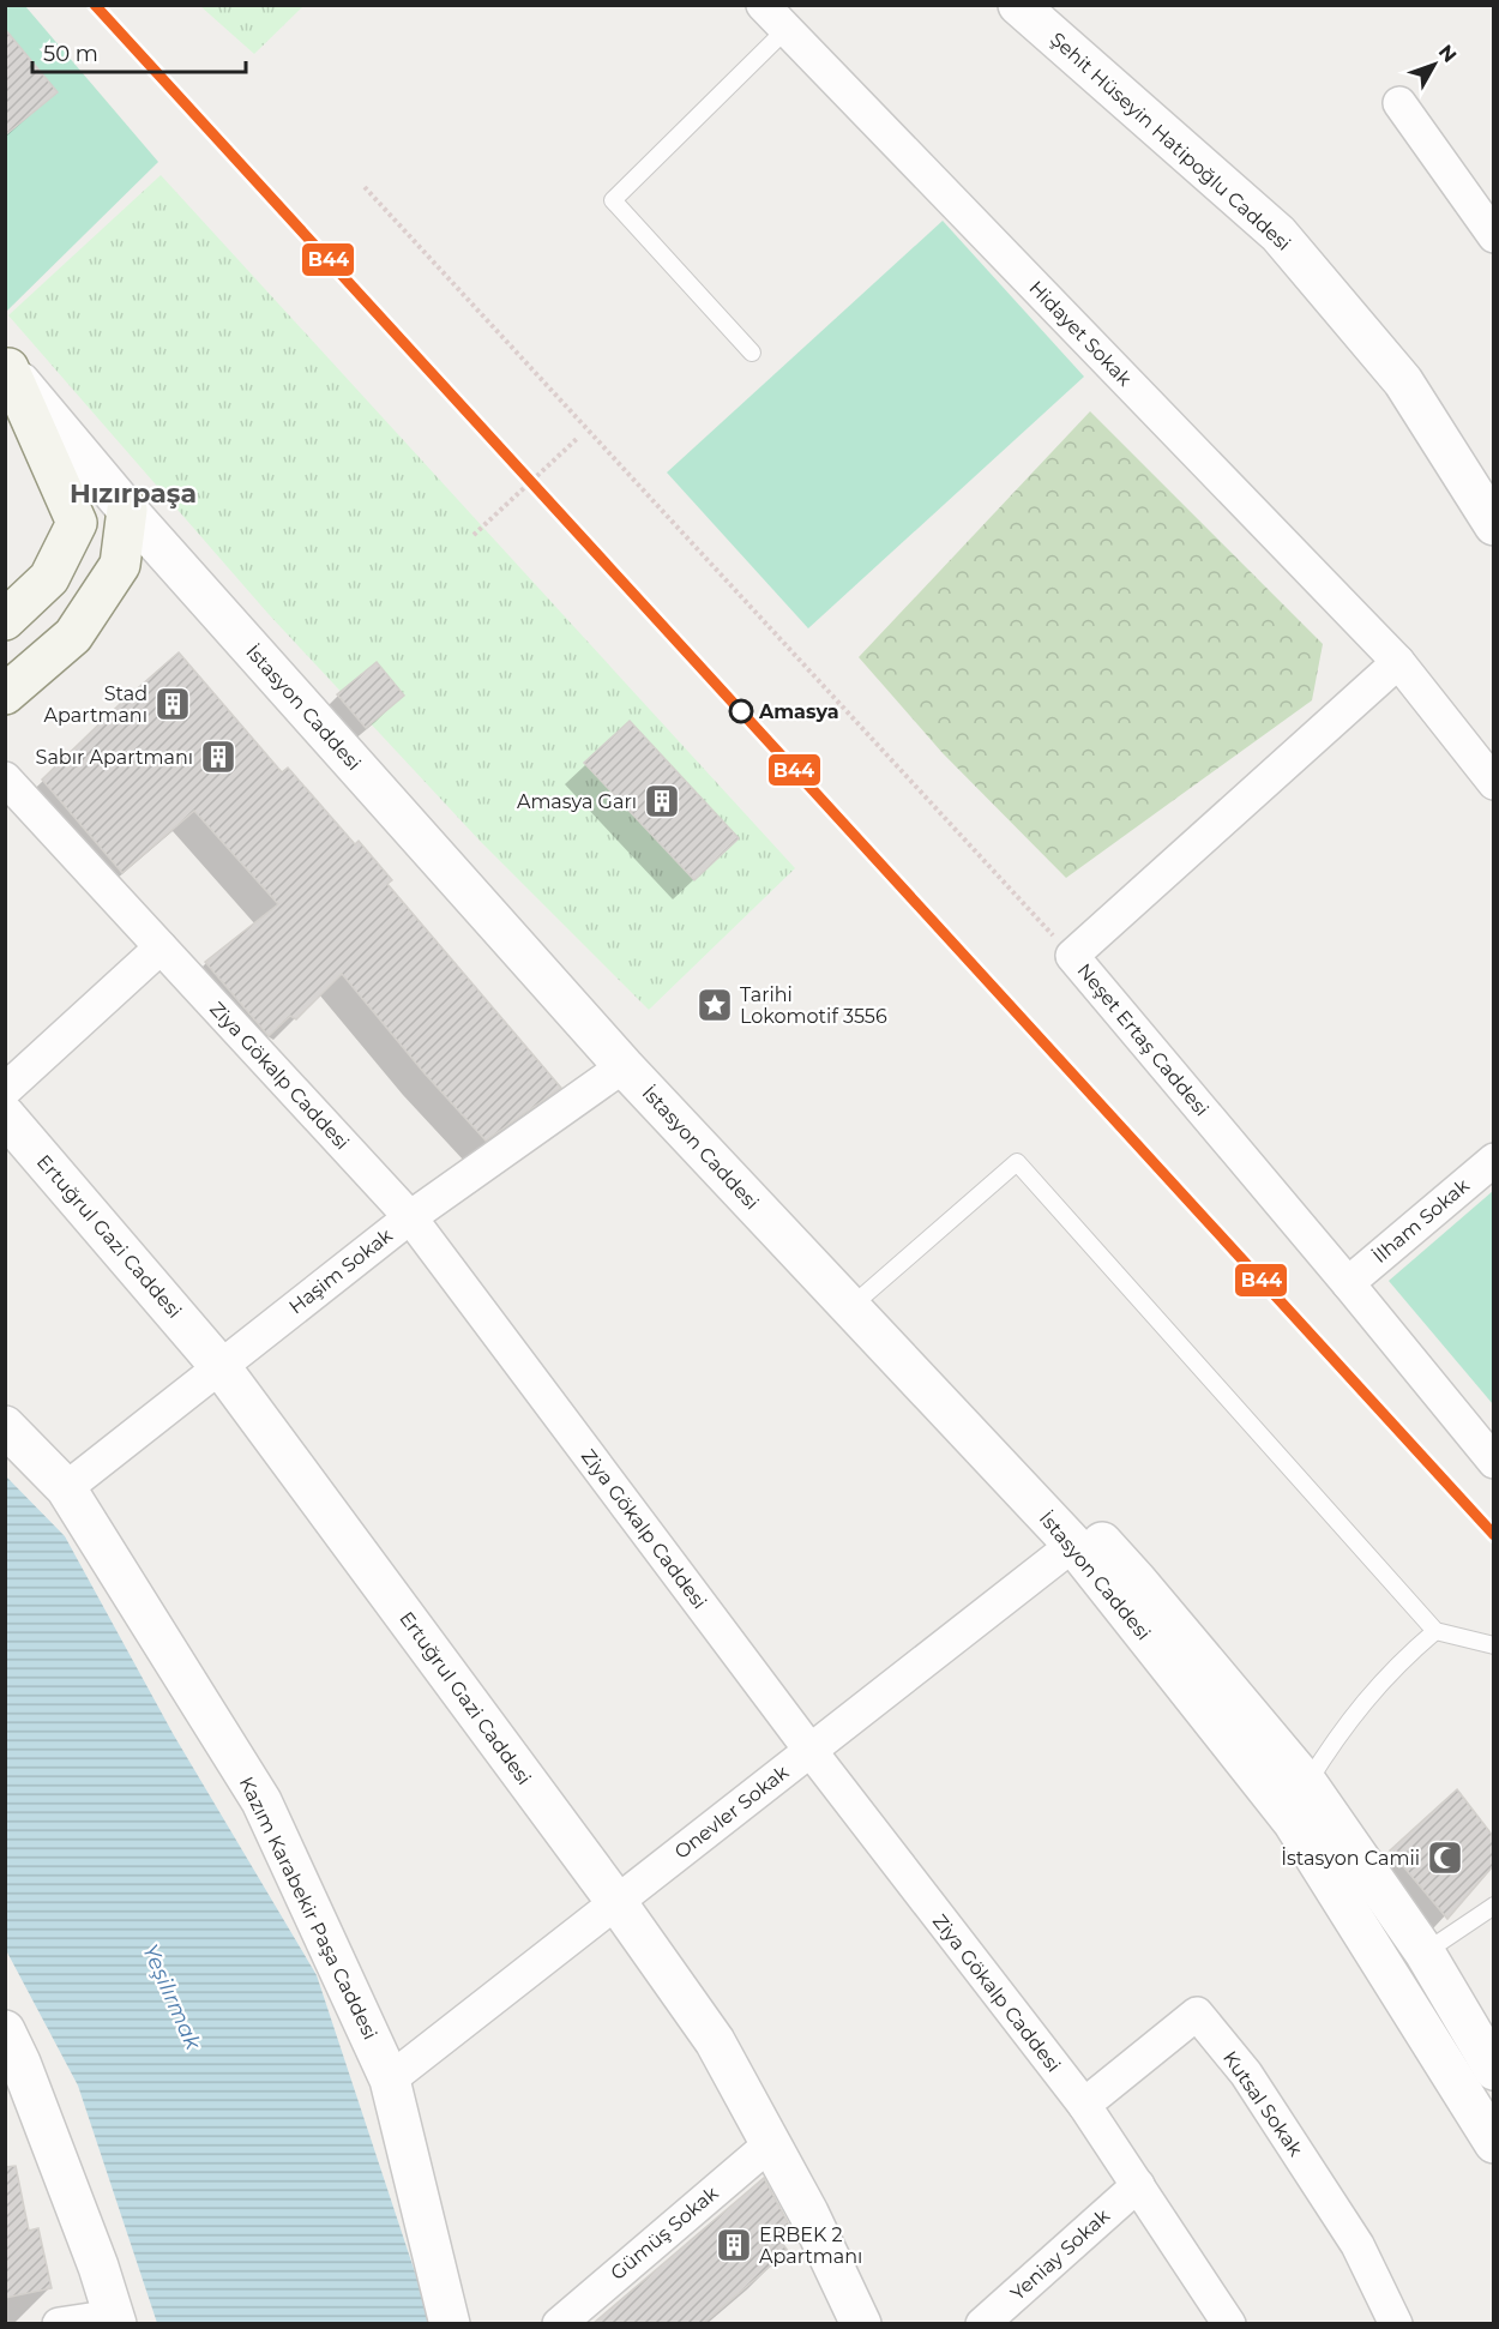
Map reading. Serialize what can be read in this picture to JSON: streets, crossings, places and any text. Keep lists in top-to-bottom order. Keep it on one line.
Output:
{"streets":{"street":["Şehit Hüseyin Hatipoğlu Caddesi","Hidayet Sokak","İstasyon Caddesi","Neşet Ertaş Caddesi","Ziya Gökalp Caddesi","İlham Sokak","Ertuğrul Gazi Caddesi","Haşim Sokak","Onevler Sokak","Kazım Karabekir Paşa Caddesi","Kutsal Sokak","Gümüş Sokak","Yeniay Sokak"]},"crossings":[["Hidayet Sokak","Neşet Ertaş Caddesi"],["İstasyon Caddesi","Haşim Sokak"],["İstasyon Caddesi","Onevler Sokak"],["Neşet Ertaş Caddesi","İlham Sokak"],["Ziya Gökalp Caddesi","Haşim Sokak"],["Ziya Gökalp Caddesi","Onevler Sokak"],["Ziya Gökalp Caddesi","Kutsal Sokak"],["Ziya Gökalp Caddesi","Yeniay Sokak"],["Ertuğrul Gazi Caddesi","Haşim Sokak"],["Ertuğrul Gazi Caddesi","Onevler Sokak"],["Ertuğrul Gazi Caddesi","Gümüş Sokak"],["Haşim Sokak","Kazım Karabekir Paşa Caddesi"],["Onevler Sokak","Kazım Karabekir Paşa Caddesi"]],"districts":["Hızırpaşa"],"water":["Yeşilırmak"],"places":{"building":["Stad Apartmanı","Sabır Apartmanı","Amasya Garı","ERBEK 2 Apartmanı"],"other":["Amasya"],"place":["Tarihi Lokomotif 3556"],"mosque":["İstasyon Camii"]},"lines":["transit line B44"],"scale_bar":"50 m","north":"top right"}
